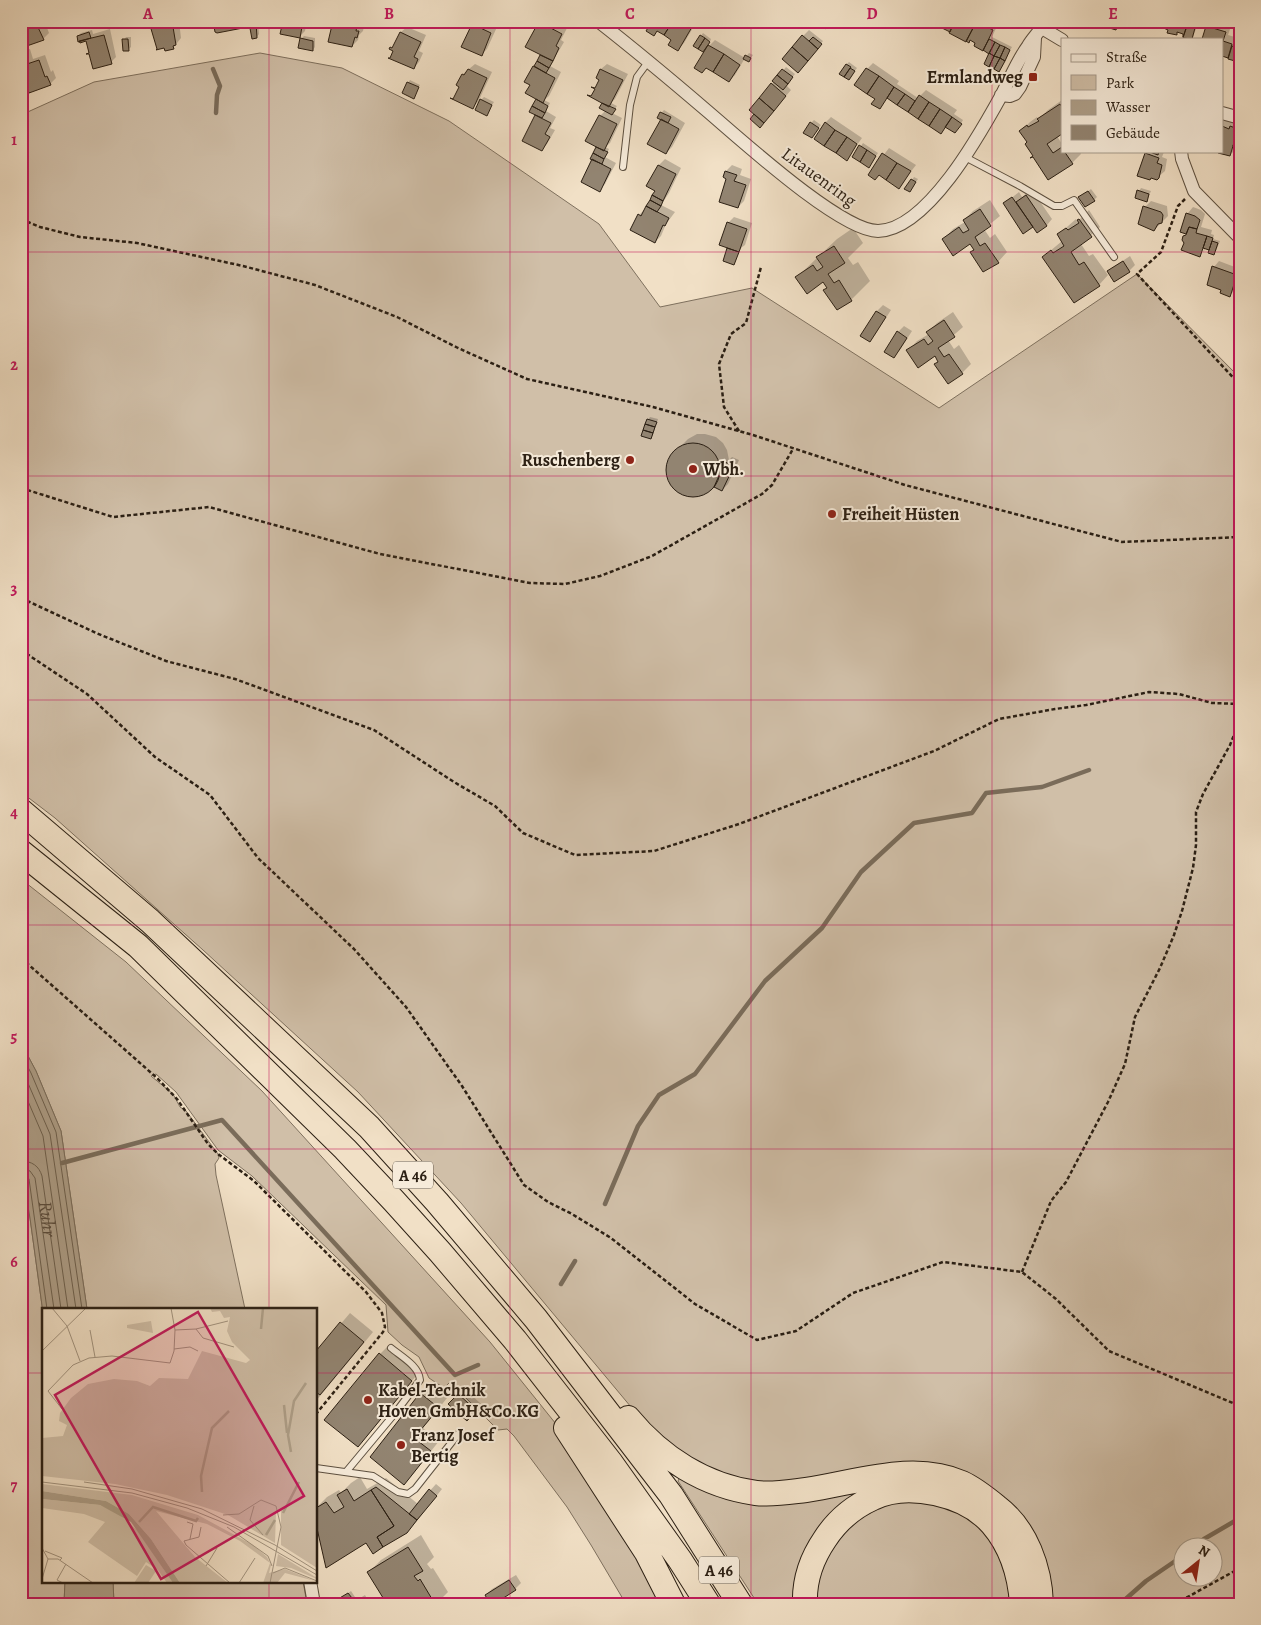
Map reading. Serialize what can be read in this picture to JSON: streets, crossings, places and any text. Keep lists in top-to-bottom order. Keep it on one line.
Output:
{"streets":{"highway":["A 46"],"street":["Litauenring"]},"water":["Ruhr"],"places":{"transit":["Ermlandweg"],"other":["Ruschenberg","Wbh.","Freiheit Hüsten","Kabel-Technik Hoven GmbH&Co.KG","Franz Josef Bertig"]},"legend":["Straße","Park","Wasser","Gebäude"],"north":"top right","grid":{"columns":["A","B","C","D","E"],"rows":["1","2","3","4","5","6","7"]}}
